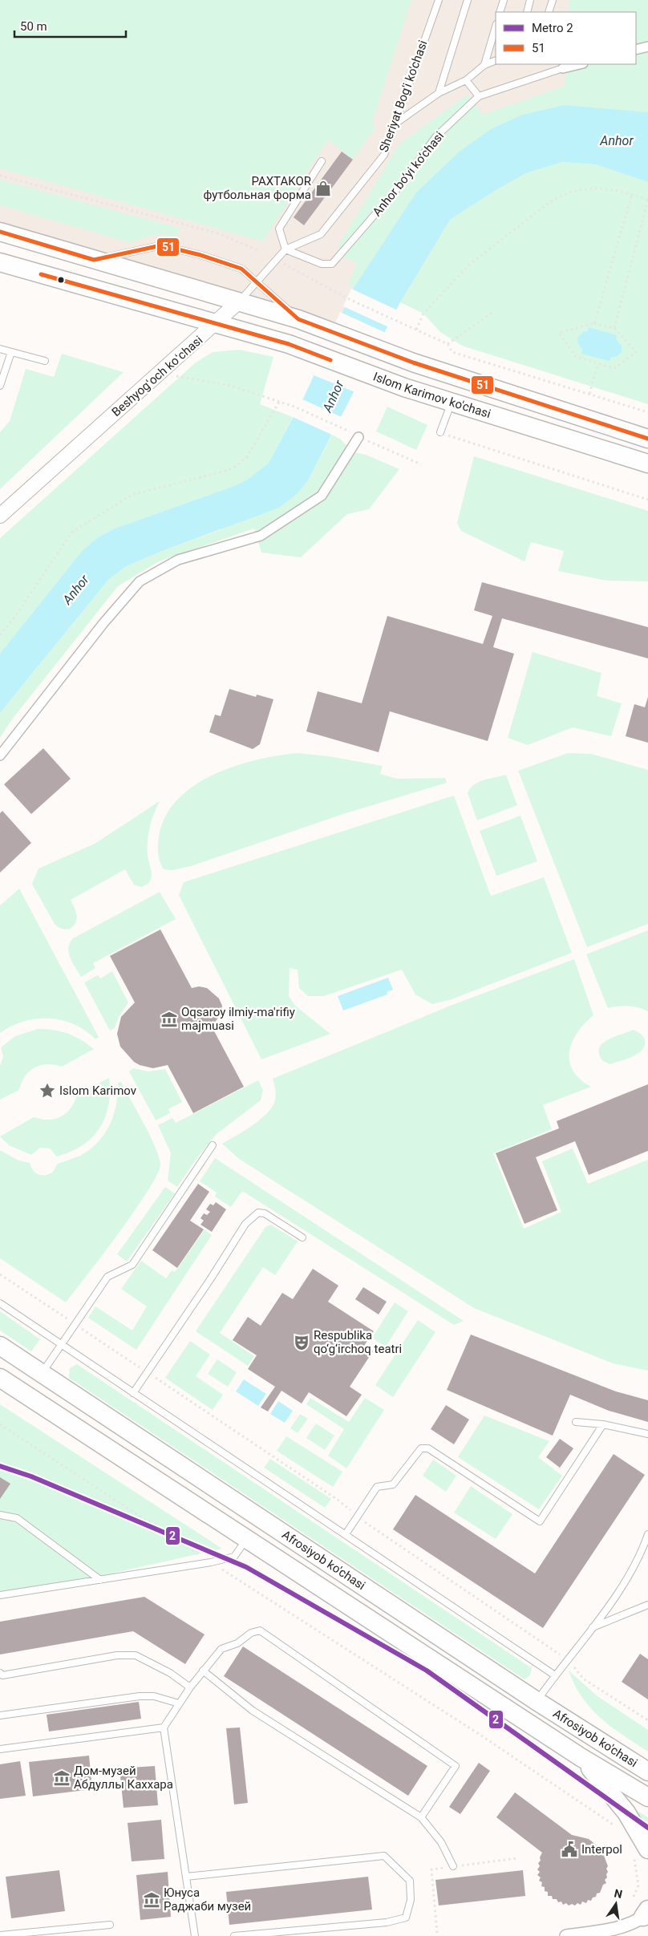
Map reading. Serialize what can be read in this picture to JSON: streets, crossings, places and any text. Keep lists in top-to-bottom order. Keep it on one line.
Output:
{"streets":{"main road":["Islom Karimov ko'chasi","Afrosiyob ko'chasi"],"street":["Anhor bo‘yi ko‘chasi","Beshyogʻoch koʻchasi"],"lane":["Sheriyat Bog'i ko'chasi"]},"crossings":[["Sheriyat Bog'i ko'chasi","Anhor bo‘yi ko‘chasi"],["Sheriyat Bog'i ko'chasi","Beshyogʻoch koʻchasi"],["Sheriyat Bog'i ko'chasi","Islom Karimov ko'chasi"],["Beshyogʻoch koʻchasi","Islom Karimov ko'chasi"]],"water":["Anhor"],"places":{"shop":["PAXTAKOR футбольная форма"],"museum":["Oqsaroy ilmiy-ma'rifiy majmuasi","Дом-музей Абдуллы Каххара","Юнуса Раджаби музей"],"place":["Islom Karimov"],"theatre":["Respublika qo‘g‘irchoq teatri"],"public building":["Interpol"]},"lines":["transit line 51","metro line 2"],"legend":["Metro 2","51"],"scale_bar":"50 m","north":"top"}
